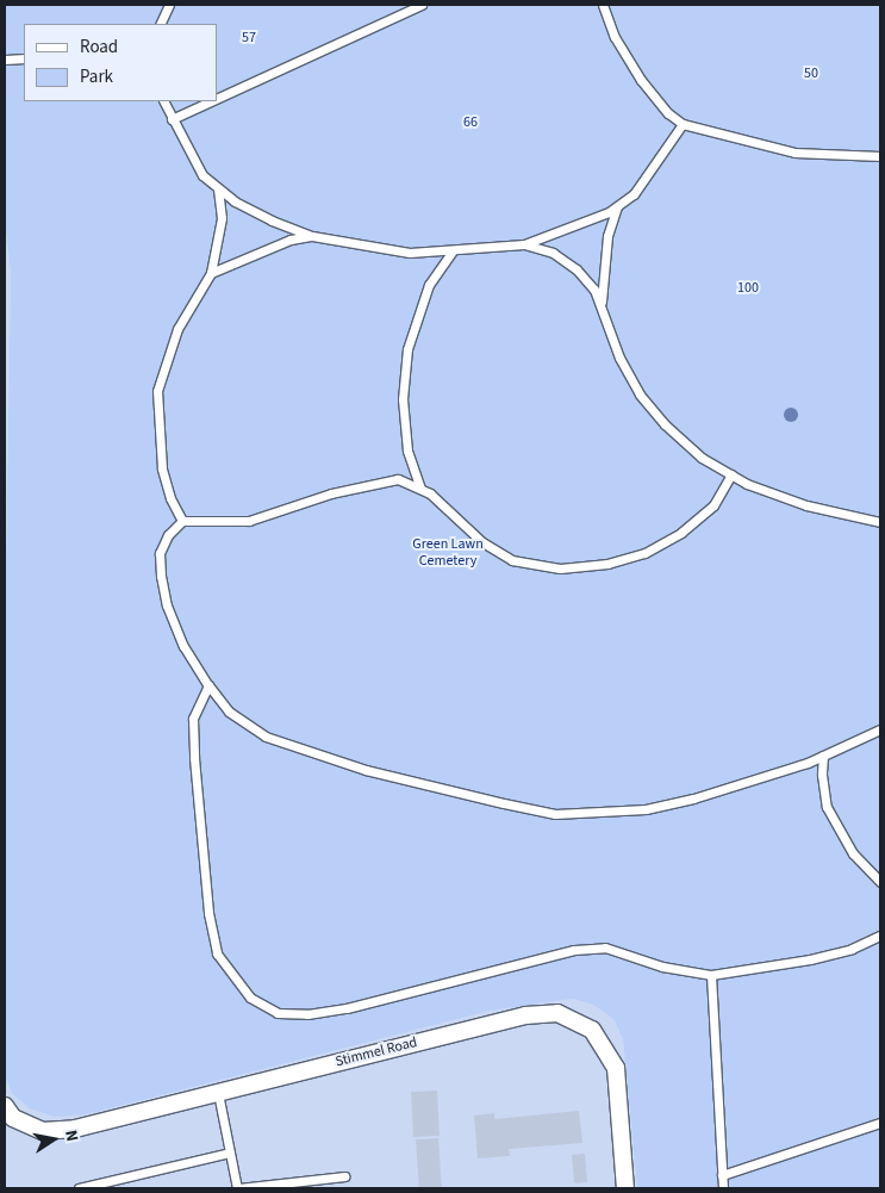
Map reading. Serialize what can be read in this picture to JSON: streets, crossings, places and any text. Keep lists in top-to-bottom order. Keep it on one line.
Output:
{"streets":{"street":["Stimmel Road"]},"parks":["57","50","66","100","Green Lawn Cemetery"],"legend":["Road","Park"],"north":"right"}
